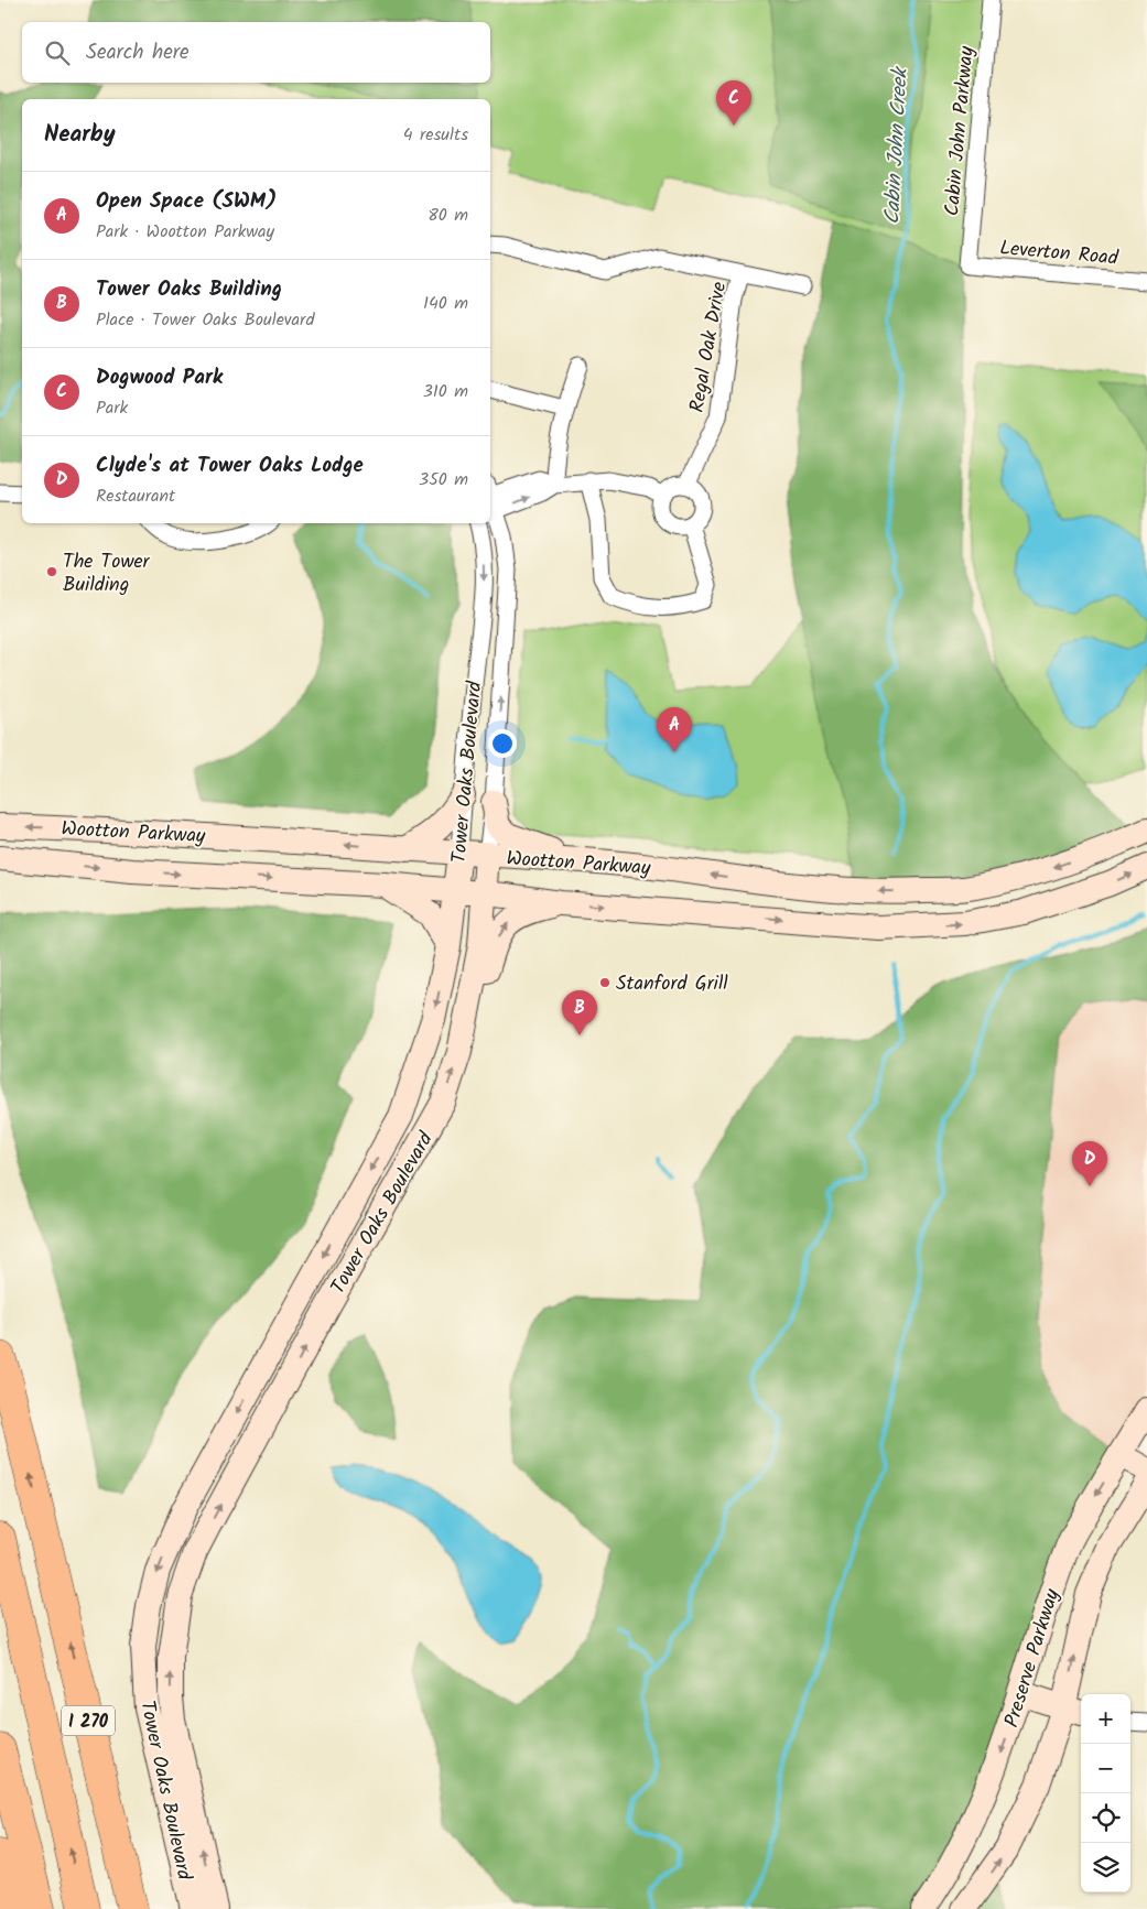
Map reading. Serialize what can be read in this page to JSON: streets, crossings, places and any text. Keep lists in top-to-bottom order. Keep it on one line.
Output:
{"streets":{"highway":["I 270"],"street":["Cabin John Parkway","Leverton Road","Regal Oak Drive","Tower Oaks Boulevard","Wootton Parkway","Preserve Parkway"]},"crossings":[["Cabin John Parkway","Leverton Road"],["Tower Oaks Boulevard","Wootton Parkway"]],"water":["Cabin John Creek"],"places":["The Tower Building","Stanford Grill"],"page":{"search":"Search here","pins":["C","A","B","D"],"heading":["Nearby","4 results"],"list":[{"mark":"A","name":"Open Space (SWM)","note":"Park · Wootton Parkway","value":"80 m"},{"mark":"B","name":"Tower Oaks Building","note":"Place · Tower Oaks Boulevard","value":"140 m"},{"mark":"C","name":"Dogwood Park","note":"Park","value":"310 m"},{"mark":"D","name":"Clyde's at Tower Oaks Lodge","note":"Restaurant","value":"350 m"}],"map_buttons":["+","−"]}}
